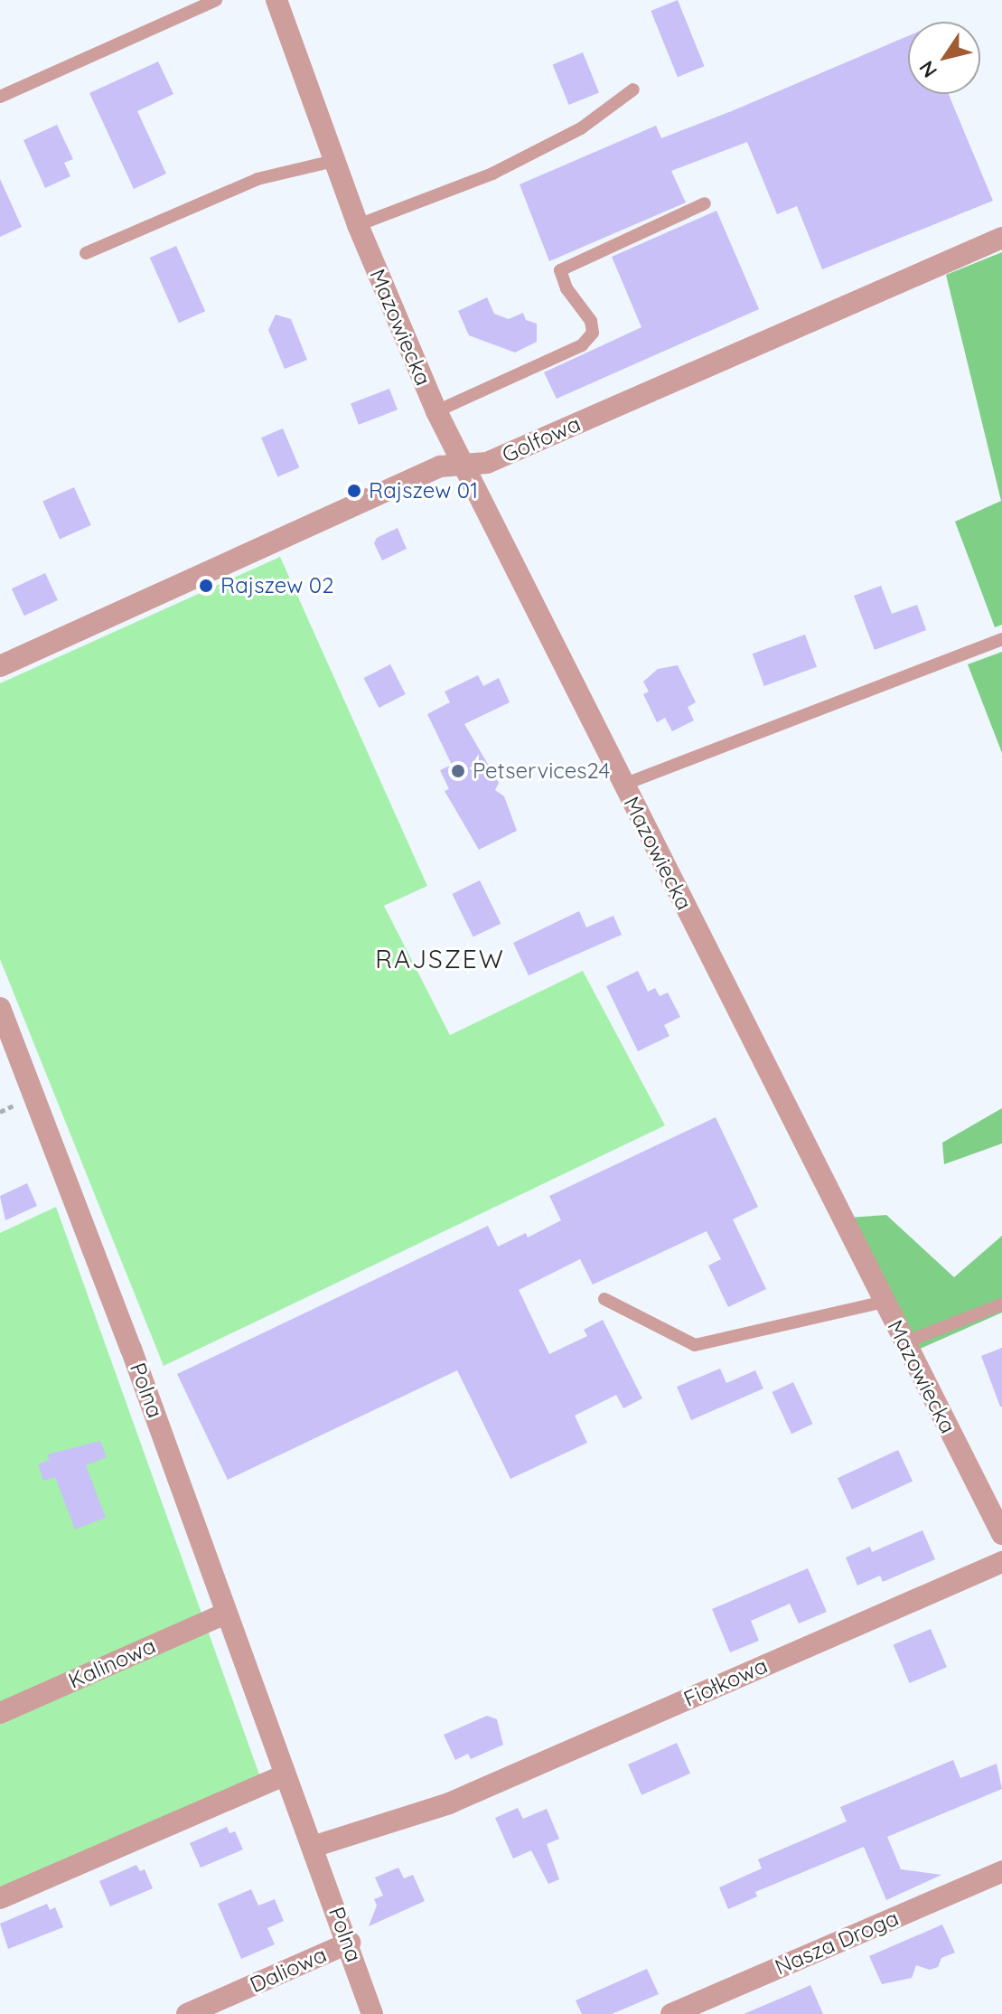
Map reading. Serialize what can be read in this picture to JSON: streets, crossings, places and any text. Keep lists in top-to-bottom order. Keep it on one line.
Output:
{"streets":{"street":["Mazowiecka","Golfowa","Polna","Kalinowa","Fiołkowa","Nasza Droga","Daliowa"]},"crossings":[["Mazowiecka","Golfowa"],["Polna","Kalinowa"],["Polna","Fiołkowa"],["Polna","Daliowa"]],"districts":["RAJSZEW"],"places":["Rajszew 01","Rajszew 02","Petservices24"],"north":"bottom left"}
